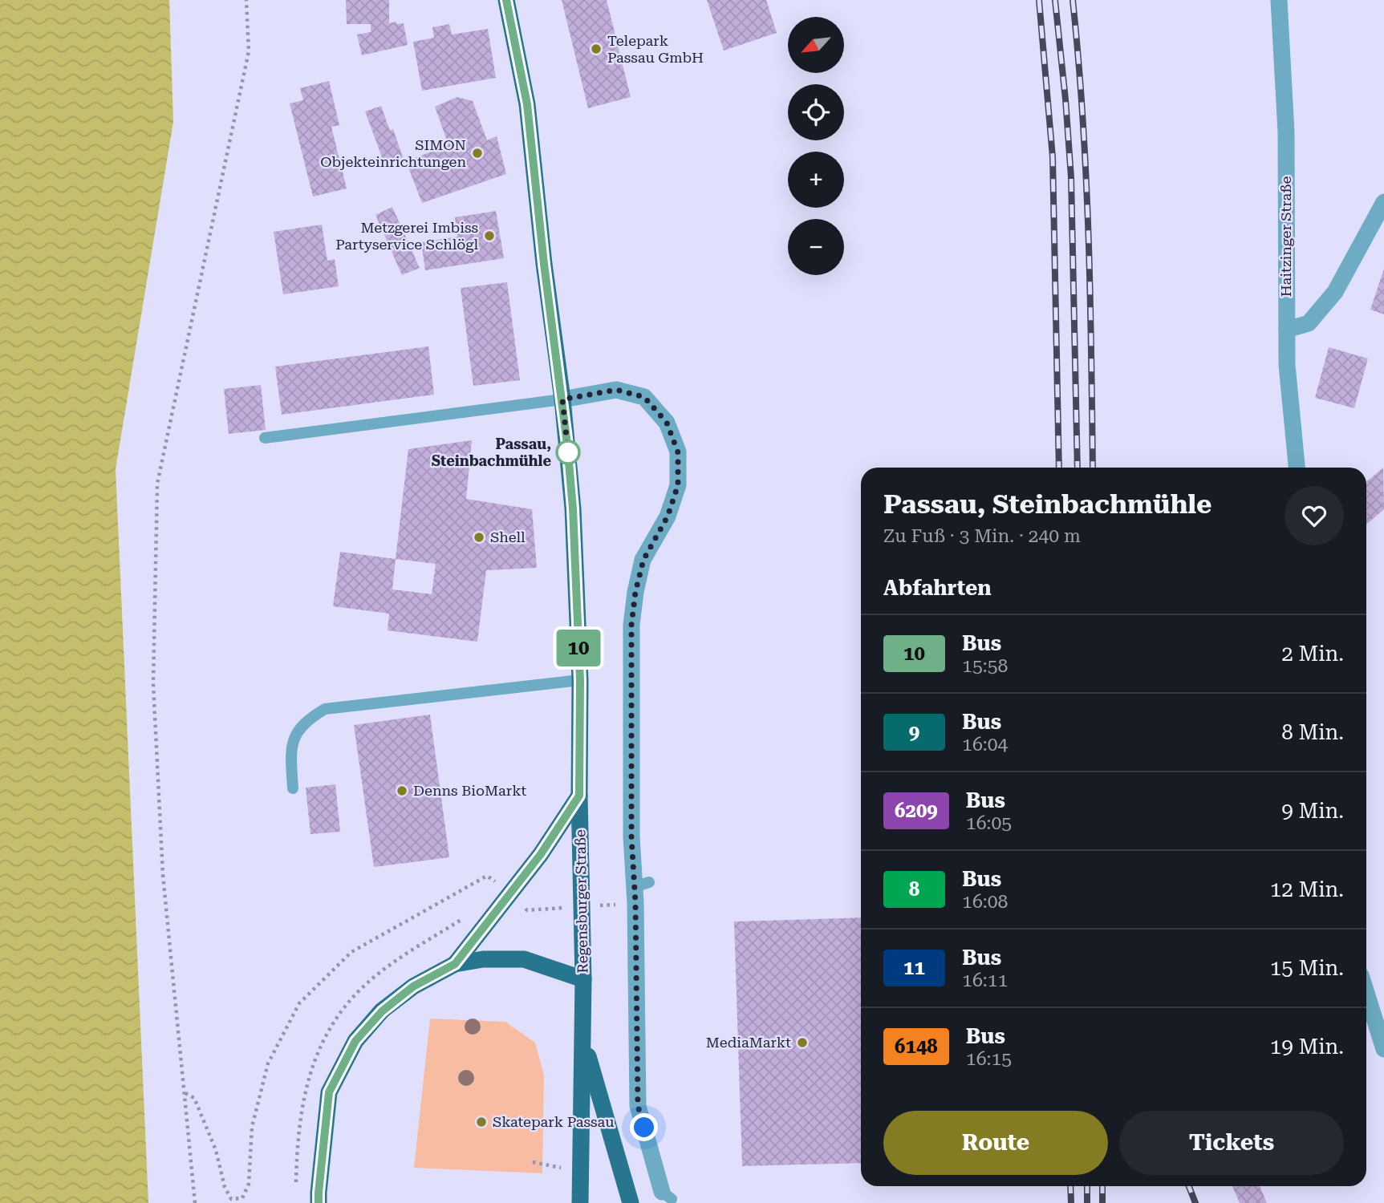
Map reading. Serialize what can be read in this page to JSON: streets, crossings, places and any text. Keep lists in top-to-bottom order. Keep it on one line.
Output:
{"streets":{"main road":["Regensburger Straße"],"street":["Haitzinger Straße"]},"places":["Telepark Passau GmbH","SIMON Objekteinrichtungen","Metzgerei Imbiss Partyservice Schlögl","Passau, Steinbachmühle","Shell","Denns BioMarkt","MediaMarkt","Skatepark Passau"],"lines":["bus line 10"],"north":"bottom left","page":{"on_map":"10","map_buttons":["+","−"],"heading":[["Passau, Steinbachmühle","Zu Fuß · 3 Min. · 240 m"],"Abfahrten"],"list":[{"mark":"10","name":"Bus","note":"15:58","value":"2 Min."},{"mark":"9","name":"Bus","note":"16:04","value":"8 Min."},{"mark":"6209","name":"Bus","note":"16:05","value":"9 Min."},{"mark":"8","name":"Bus","note":"16:08","value":"12 Min."},{"mark":"11","name":"Bus","note":"16:11","value":"15 Min."},{"mark":"6148","name":"Bus","note":"16:15","value":"19 Min."}],"buttons":["Route","Tickets"]}}
